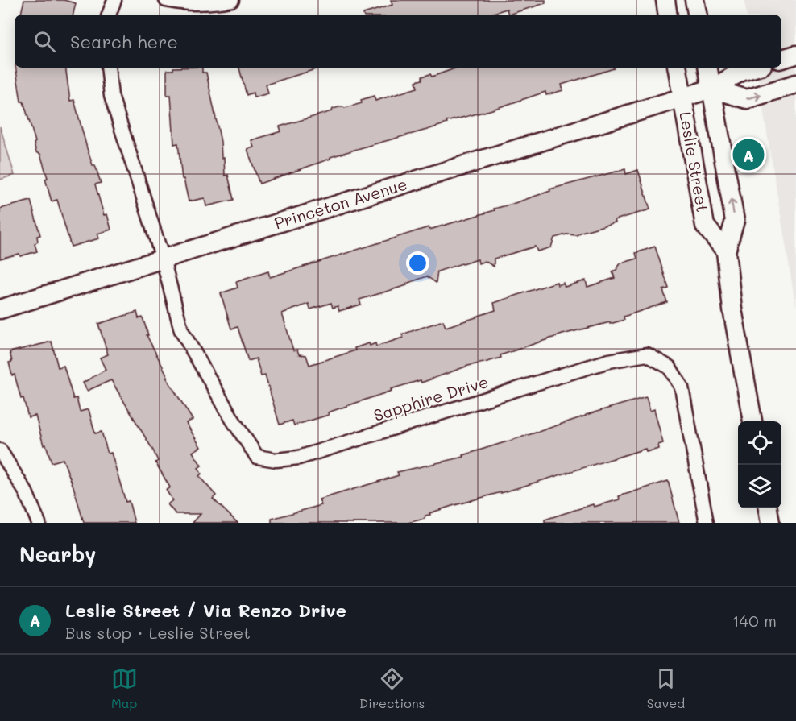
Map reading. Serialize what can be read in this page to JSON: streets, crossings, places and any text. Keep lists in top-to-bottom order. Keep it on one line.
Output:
{"streets":{"street":["Leslie Street","Princeton Avenue","Sapphire Drive"]},"crossings":[["Leslie Street","Princeton Avenue"],["Princeton Avenue","Sapphire Drive"]],"page":{"search":"Search here","pins":"A","heading":"Nearby","list":[{"mark":"A","name":"Leslie Street / Via Renzo Drive","note":"Bus stop · Leslie Street","value":"140 m"}],"nav":["Map","Directions","Saved"]}}
